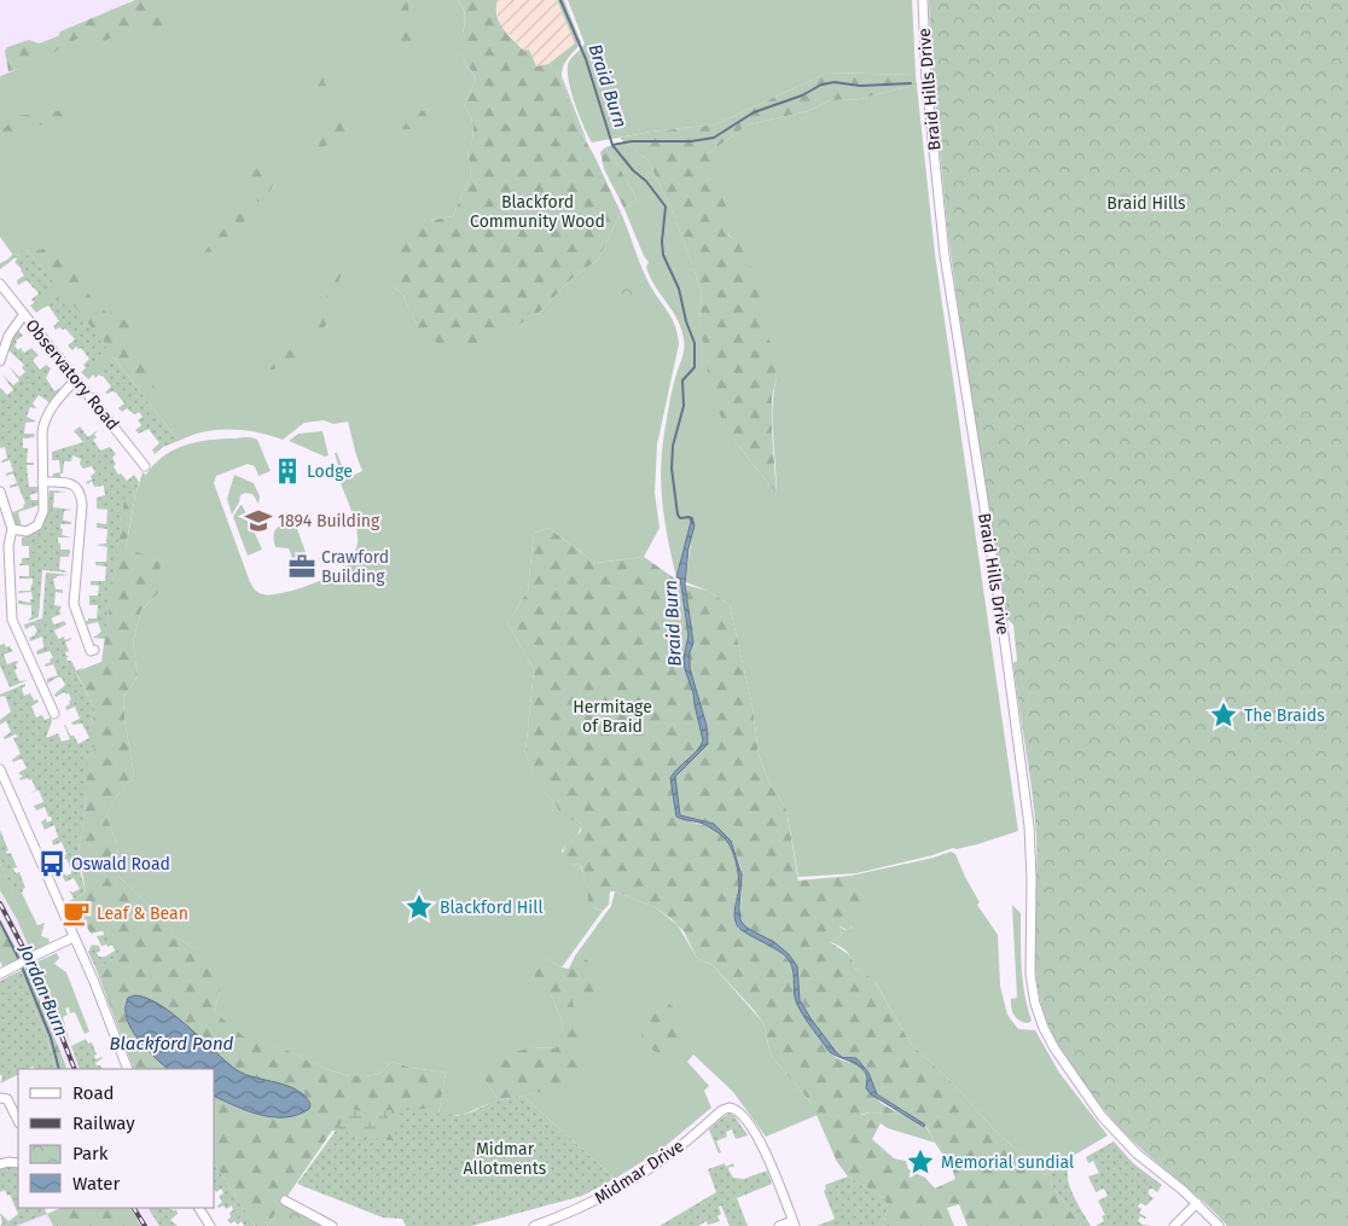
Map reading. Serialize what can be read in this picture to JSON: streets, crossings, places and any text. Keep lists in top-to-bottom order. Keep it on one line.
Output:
{"streets":{"street":["Braid Hills Drive","Observatory Road","Midmar Drive"]},"water":["Braid Burn","Jordan Burn","Blackford Pond"],"parks":["Blackford Community Wood","Braid Hills","Hermitage of Braid","Midmar Allotments"],"places":{"building":["Lodge"],"school or university":["1894 Building"],"office":["Crawford Building"],"place":["The Braids","Blackford Hill","Memorial sundial"],"bus stop":["Oswald Road"],"cafe":["Leaf & Bean"]},"legend":["Road","Railway","Park","Water"]}
